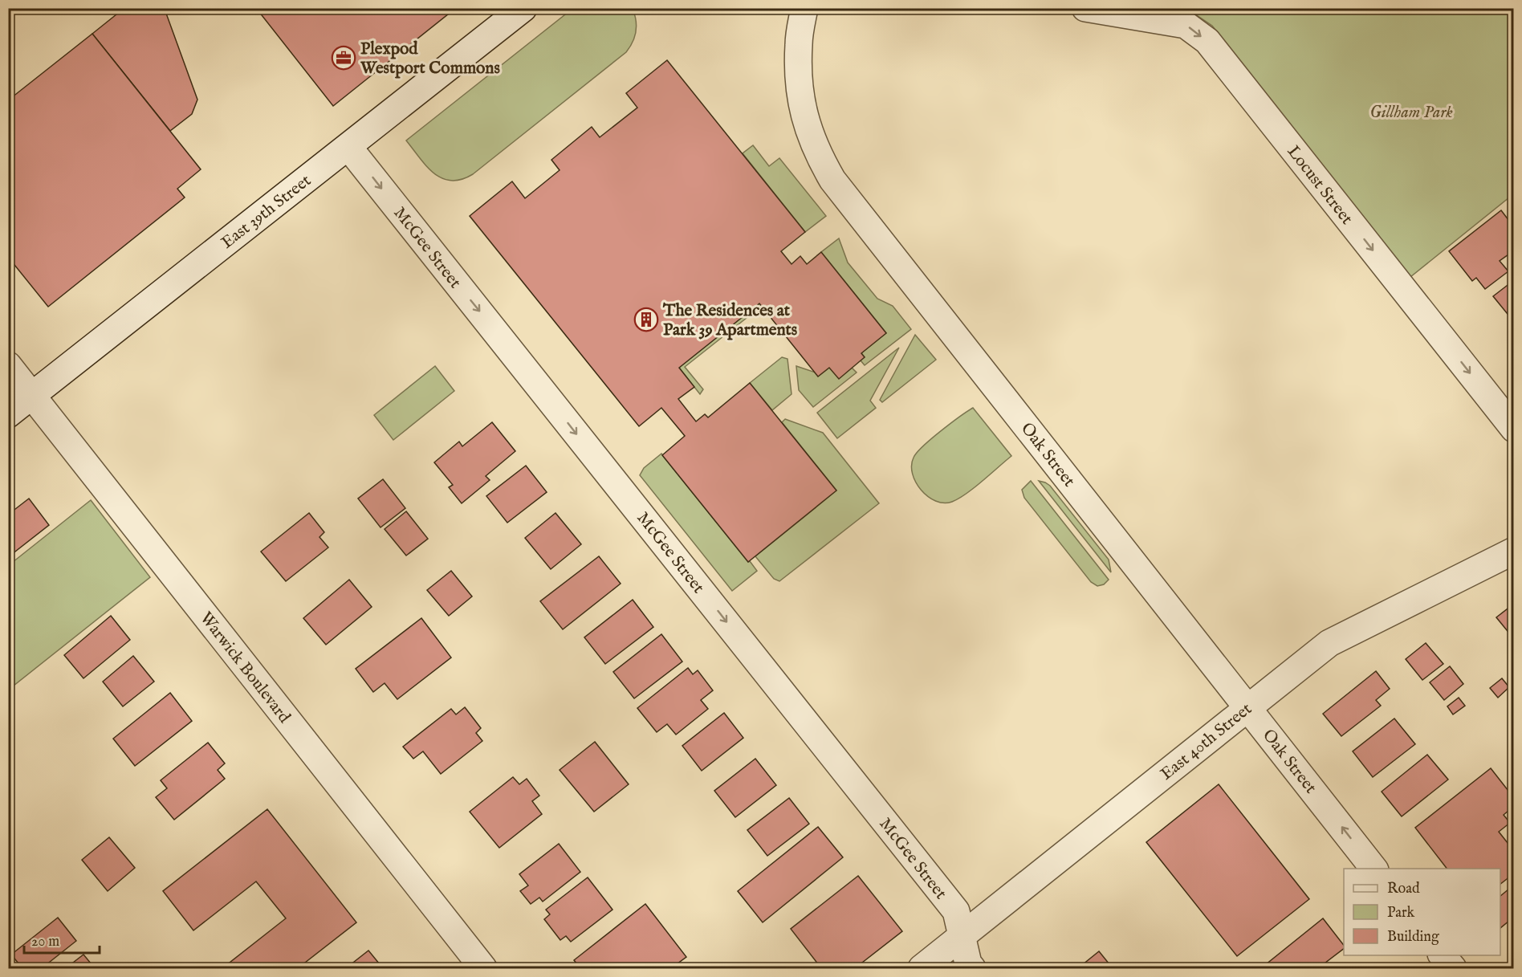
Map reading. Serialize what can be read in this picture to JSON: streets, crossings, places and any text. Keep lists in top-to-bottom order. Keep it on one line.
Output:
{"streets":{"street":["Locust Street","East 39th Street","McGee Street","Oak Street","Warwick Boulevard","East 40th Street"]},"crossings":[["East 39th Street","McGee Street"],["East 39th Street","Warwick Boulevard"],["McGee Street","East 40th Street"],["Oak Street","East 40th Street"]],"one_way":["Locust Street","McGee Street"],"parks":["Gillham Park"],"places":{"office":["Plexpod Westport Commons"],"building":["The Residences at Park 39 Apartments"]},"legend":["Road","Park","Building"],"scale_bar":"20 m"}
